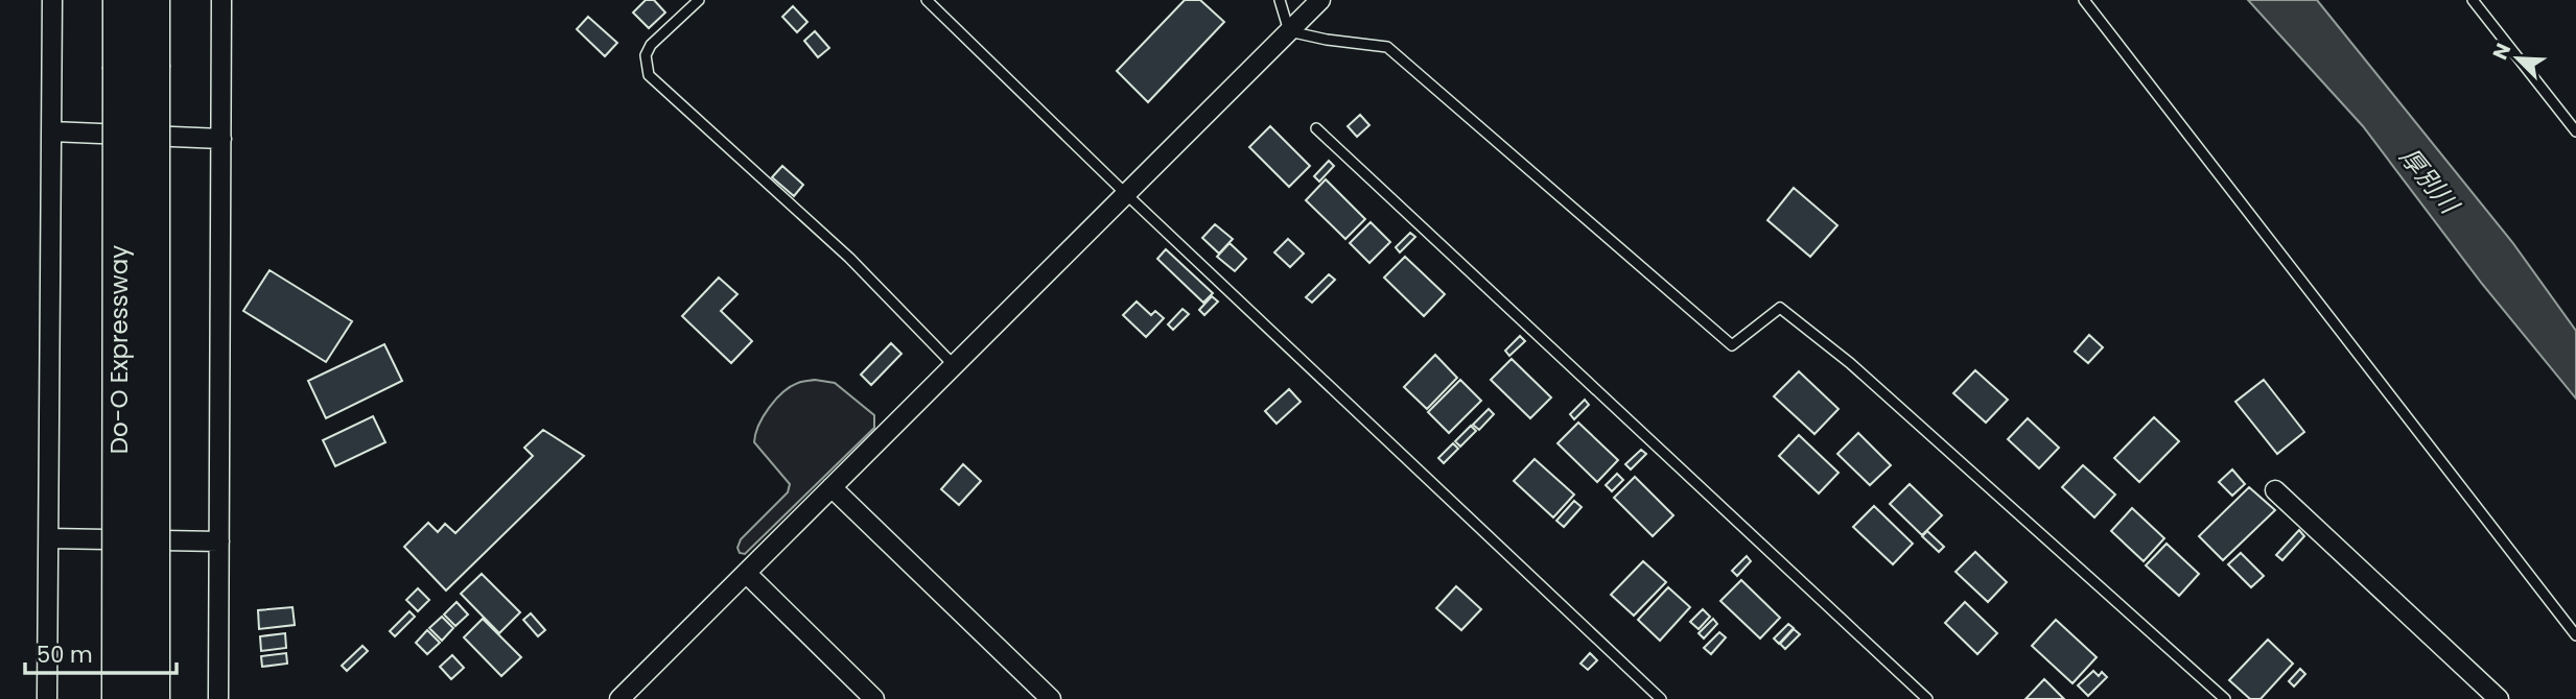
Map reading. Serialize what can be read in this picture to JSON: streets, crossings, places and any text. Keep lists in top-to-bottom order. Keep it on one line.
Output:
{"streets":{"highway":["Do-O Expressway"]},"water":["厚別川"],"scale_bar":"50 m","north":"top left"}
